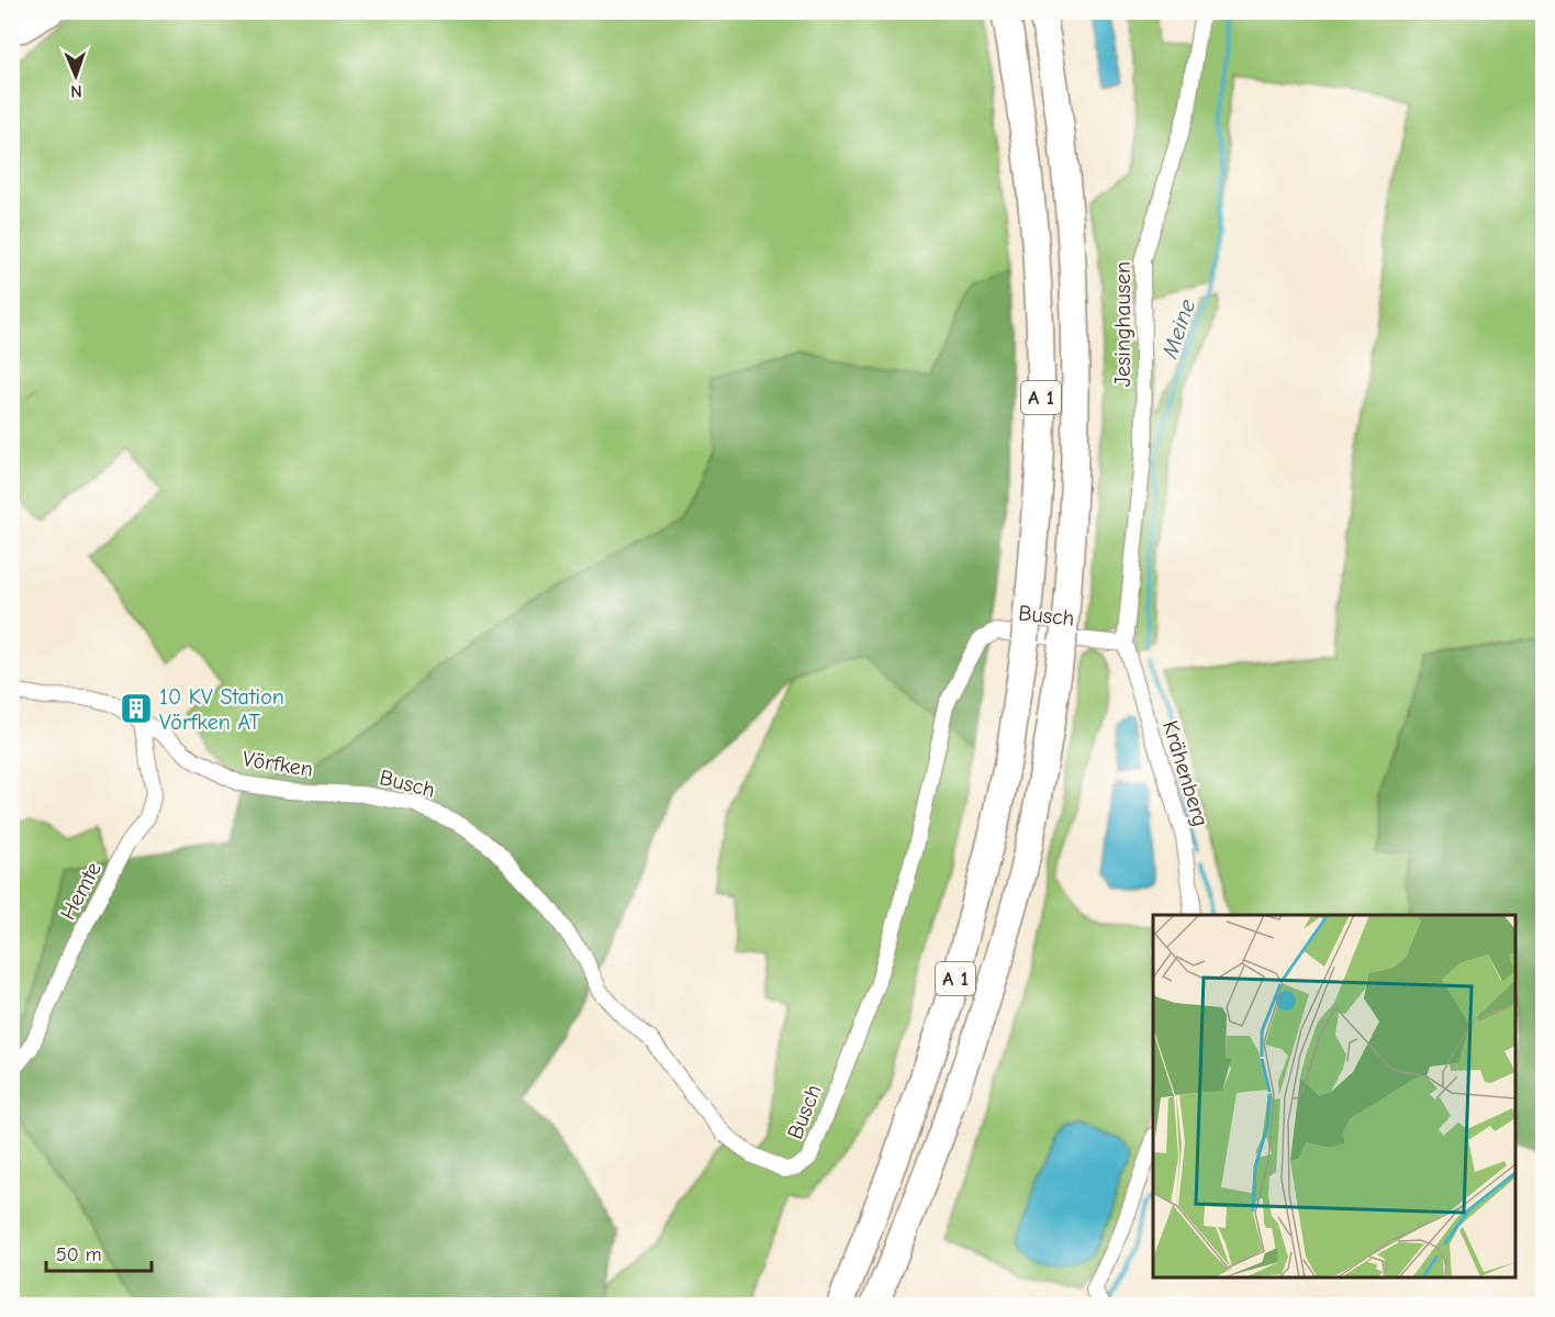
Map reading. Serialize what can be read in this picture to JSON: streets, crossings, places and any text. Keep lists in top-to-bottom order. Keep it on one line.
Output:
{"streets":{"highway":["A 1"],"street":["Jesinghausen","Busch","Vörfken","Krähenberg","Hemte"]},"crossings":[["Jesinghausen","Busch"],["Jesinghausen","Krähenberg"],["Busch","Vörfken"],["Busch","Krähenberg"],["Vörfken","Hemte"]],"water":["Meine"],"places":{"building":["10 KV Station Vörfken AT"]},"scale_bar":"50 m","north":"bottom"}
